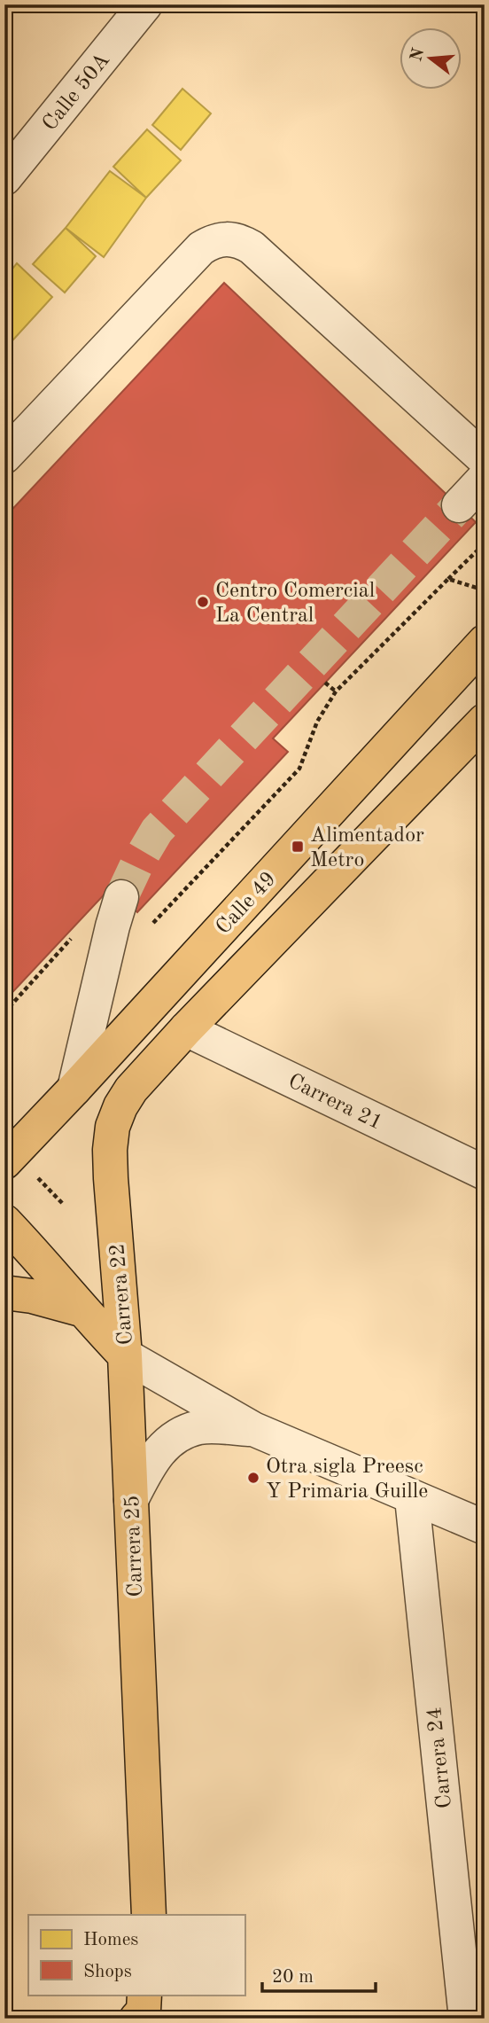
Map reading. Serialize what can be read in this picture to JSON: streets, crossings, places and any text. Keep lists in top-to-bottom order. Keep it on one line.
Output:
{"streets":{"main road":["Calle 49","Carrera 22","Carrera 25"],"street":["Calle 50A","Carrera 21","Carrera 24"]},"crossings":[["Calle 49","Carrera 21"],["Calle 49","Carrera 22"],["Carrera 22","Carrera 25"],["Carrera 22","Carrera 24"]],"places":{"other":["Centro Comercial La Central","Otra sigla Preesc Y Primaria Guille"],"transit":["Alimentador Metro"]},"legend":["Homes","Shops"],"scale_bar":"20 m","north":"left"}
